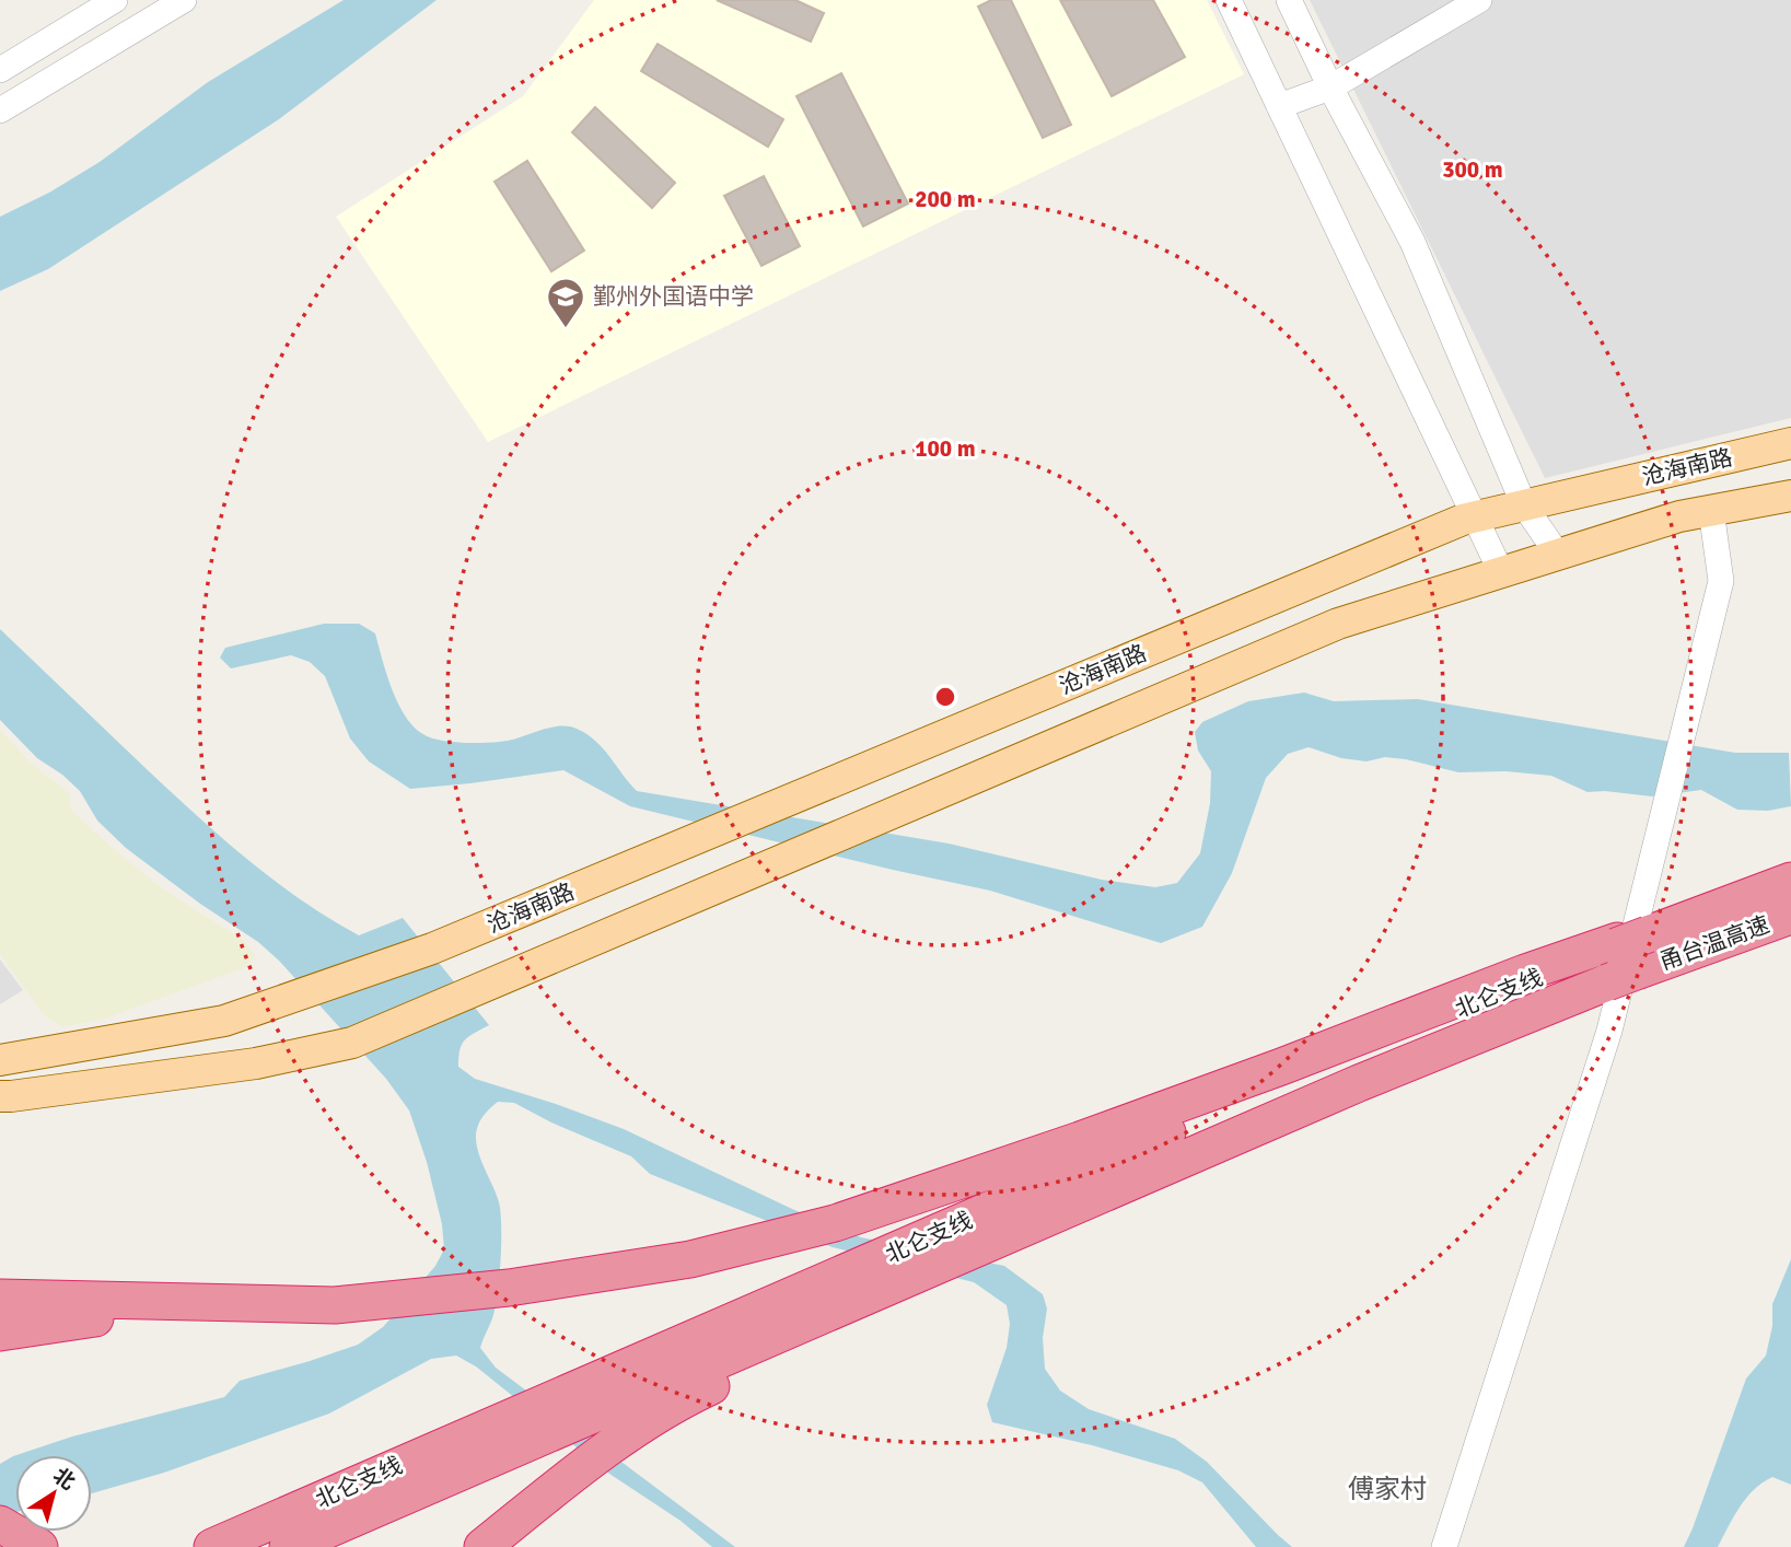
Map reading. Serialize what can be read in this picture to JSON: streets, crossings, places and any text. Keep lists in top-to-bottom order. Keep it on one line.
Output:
{"streets":{"highway":["甬台温高速","北仑支线"],"main road":["沧海南路"]},"crossings":[["甬台温高速","北仑支线"]],"districts":["傅家村"],"places":{"school or university":["鄞州外国语中学"]},"north":"top right","rings":["300 m","200 m","100 m"]}
